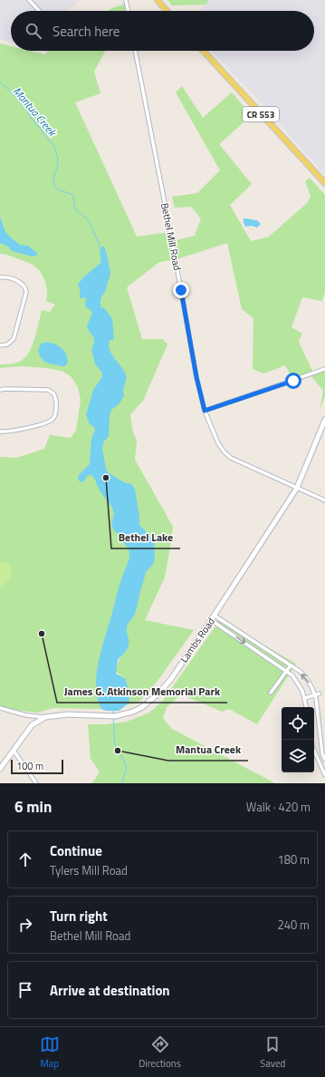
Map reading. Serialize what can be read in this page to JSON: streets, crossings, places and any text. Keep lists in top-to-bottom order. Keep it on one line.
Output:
{"streets":{"main road":["CR 553","Lambs Road"],"street":["Bethel Mill Road"]},"crossings":[["Bethel Mill Road","Lambs Road"]],"water":["Mantua Creek"],"places":["Bethel Lake","James G. Atkinson Memorial Park","Mantua Creek"],"scale_bar":"100 m","page":{"search":"Search here","scale":"100 m","heading":["6 min","Walk · 420 m"],"list":[["Continue","Tylers Mill Road","180 m"],["Turn right","Bethel Mill Road","240 m"],"Arrive at destination"],"nav":["Map","Directions","Saved"]}}
